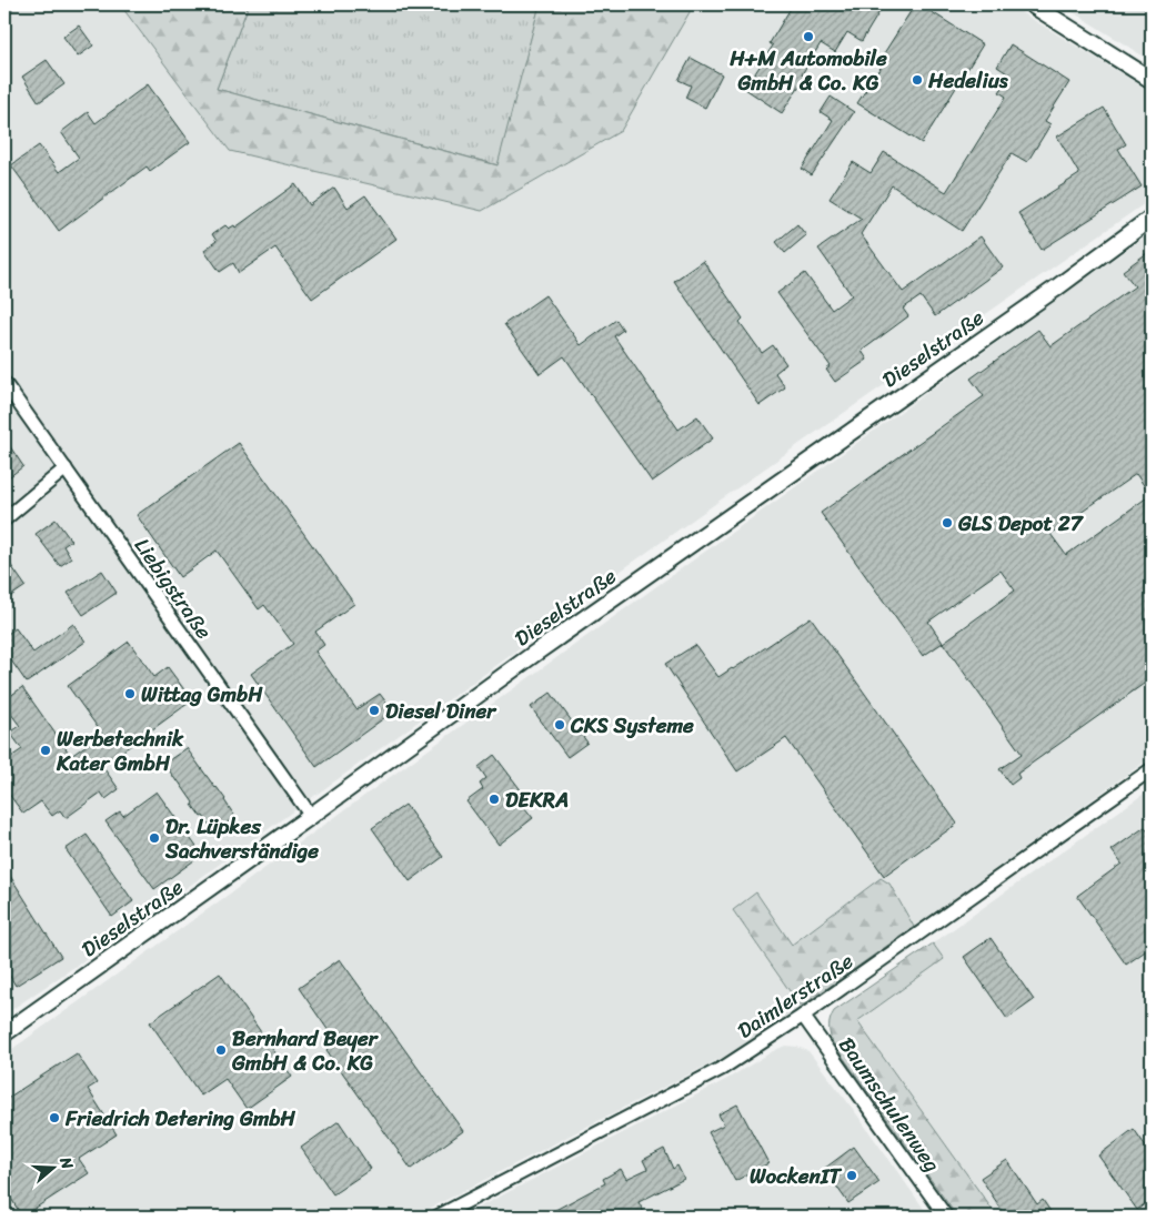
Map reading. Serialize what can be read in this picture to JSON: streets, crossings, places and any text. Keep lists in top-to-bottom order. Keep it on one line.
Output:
{"streets":{"street":["Dieselstraße","Liebigstraße","Daimlerstraße","Baumschulenweg"]},"crossings":[["Dieselstraße","Liebigstraße"],["Daimlerstraße","Baumschulenweg"]],"places":["H+M Automobile GmbH & Co. KG","Hedelius","GLS Depot 27","Wittag GmbH","Diesel Diner","CKS Systeme","Werbetechnik Kater GmbH","DEKRA","Dr. Lüpkes Sachverständige","Bernhard Beyer GmbH & Co. KG","Friedrich Detering GmbH","WockenIT"],"north":"right"}
